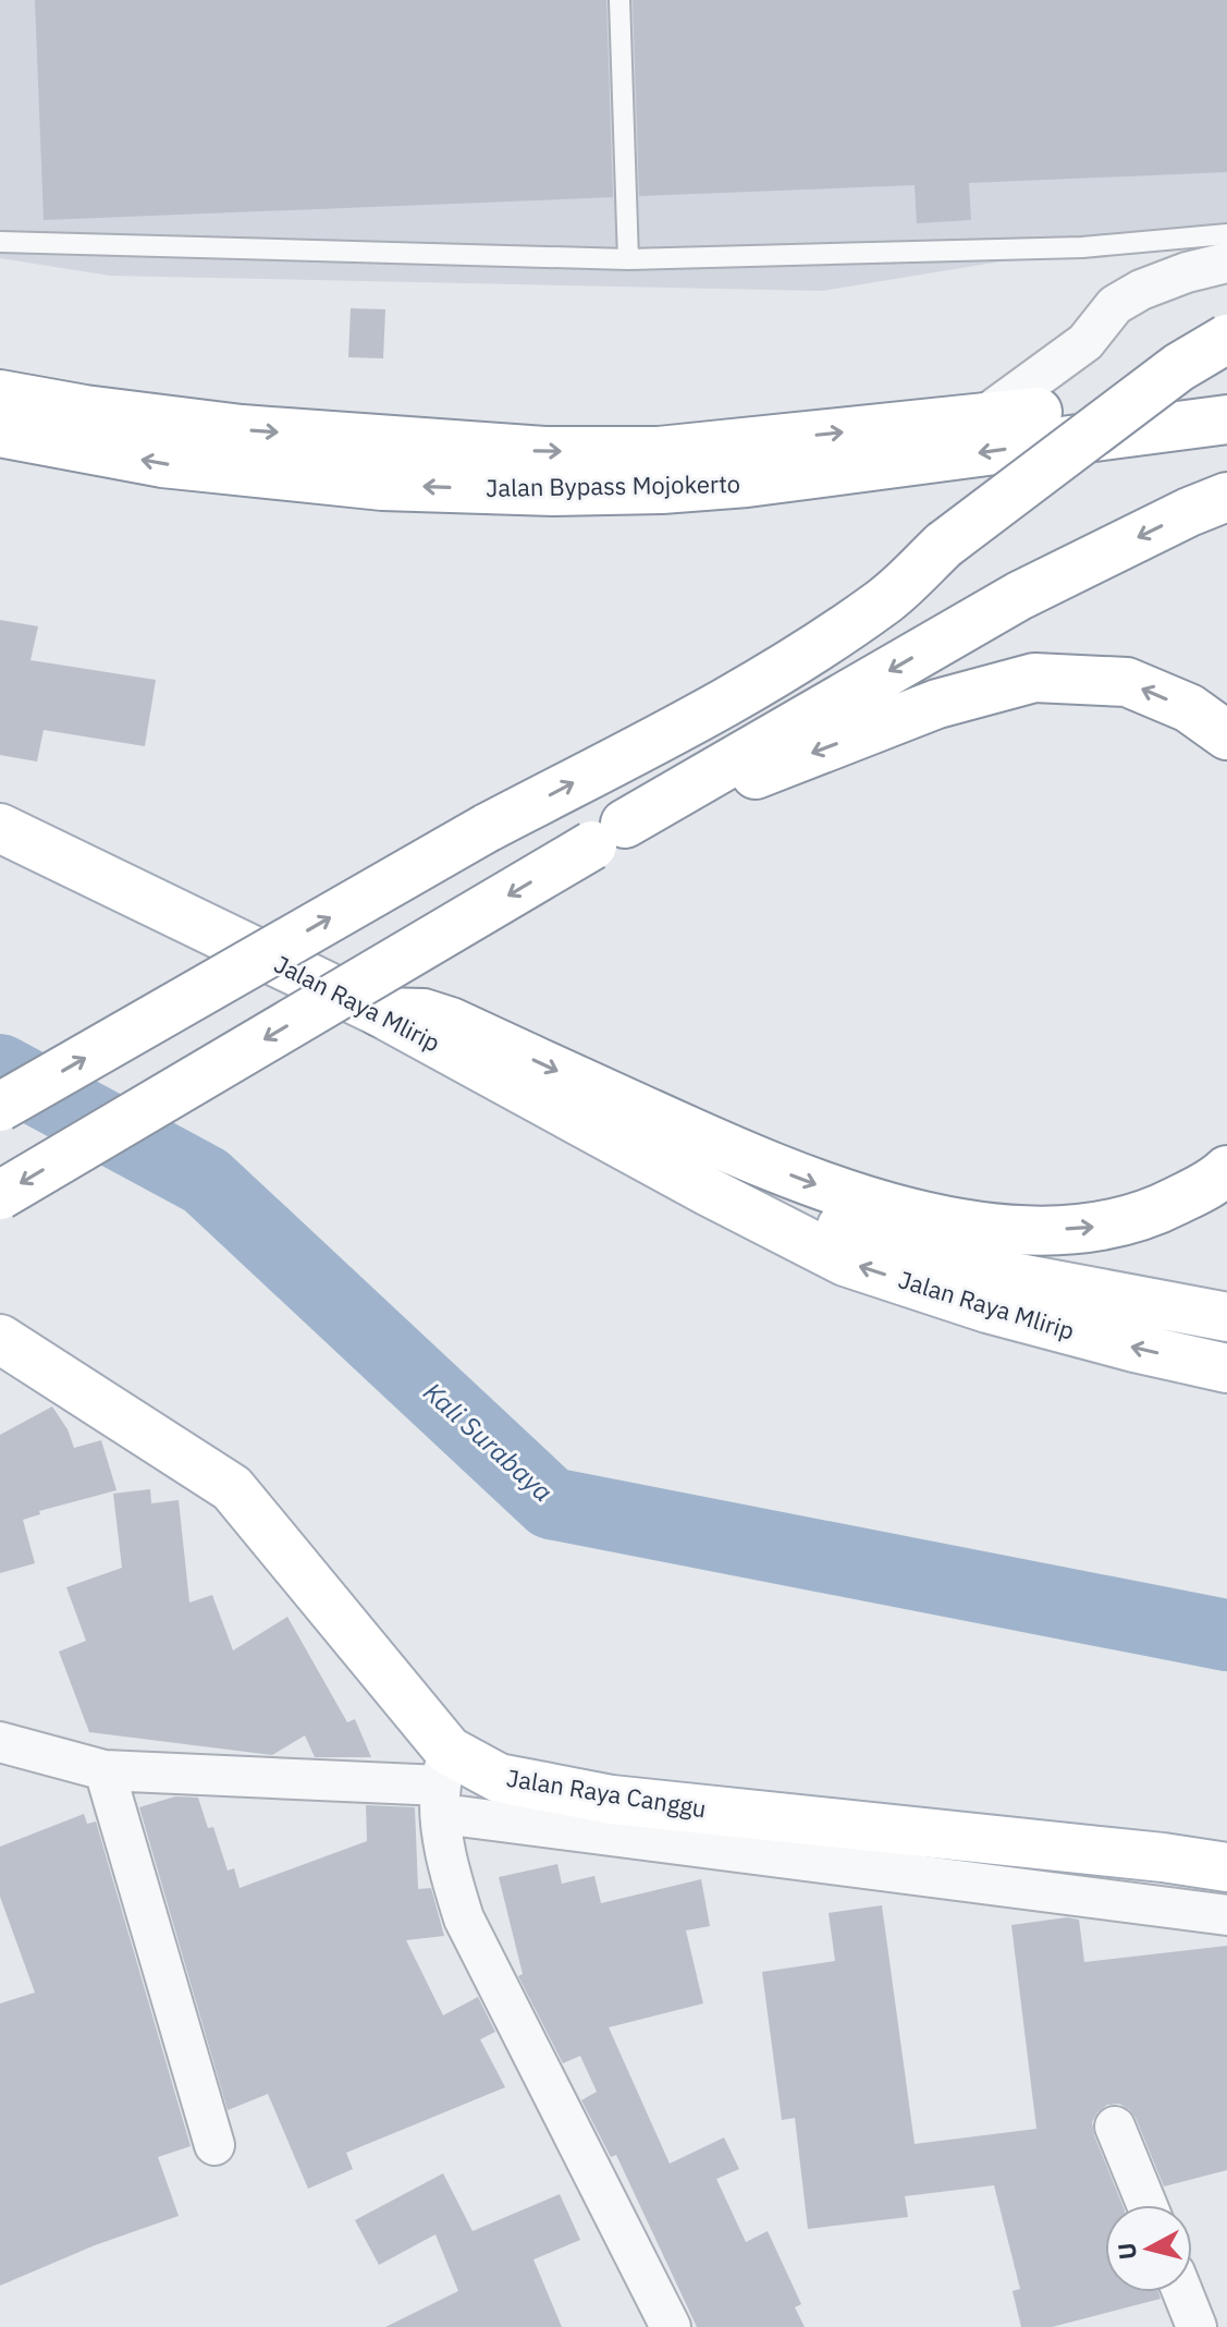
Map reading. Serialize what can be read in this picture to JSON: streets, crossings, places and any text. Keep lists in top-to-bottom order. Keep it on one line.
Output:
{"streets":{"main road":["Jalan Bypass Mojokerto","Jalan Raya Mlirip","Jalan Raya Canggu"]},"water":["Kali Surabaya"],"north":"left"}
